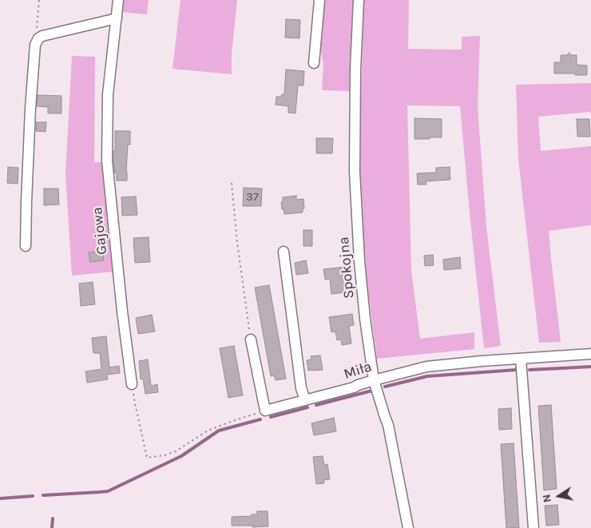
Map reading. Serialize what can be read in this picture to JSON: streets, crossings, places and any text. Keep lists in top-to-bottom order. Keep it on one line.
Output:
{"streets":{"street":["Gajowa","Spokojna","Miła"]},"crossings":[["Spokojna","Miła"]],"house_numbers":["37"],"north":"left"}
